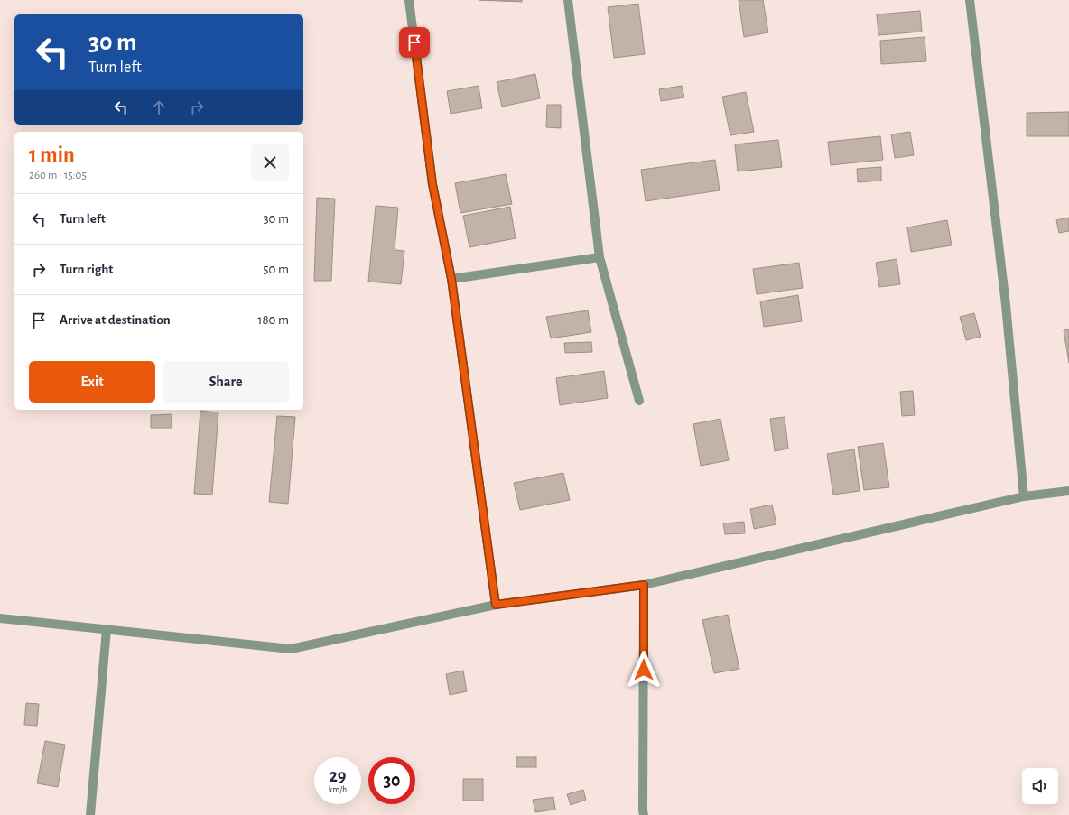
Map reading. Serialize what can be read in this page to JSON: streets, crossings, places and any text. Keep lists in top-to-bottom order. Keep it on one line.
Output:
{"page":{"turn":["30 m","Turn left"],"heading":["1 min","260 m · 15:05"],"list":[{"name":"Turn left","value":"30 m"},{"name":"Turn right","value":"50 m"},{"name":"Arrive at destination","value":"180 m"}],"buttons":["Exit","Share"],"speed":"29 km/h","limit":"30"}}
